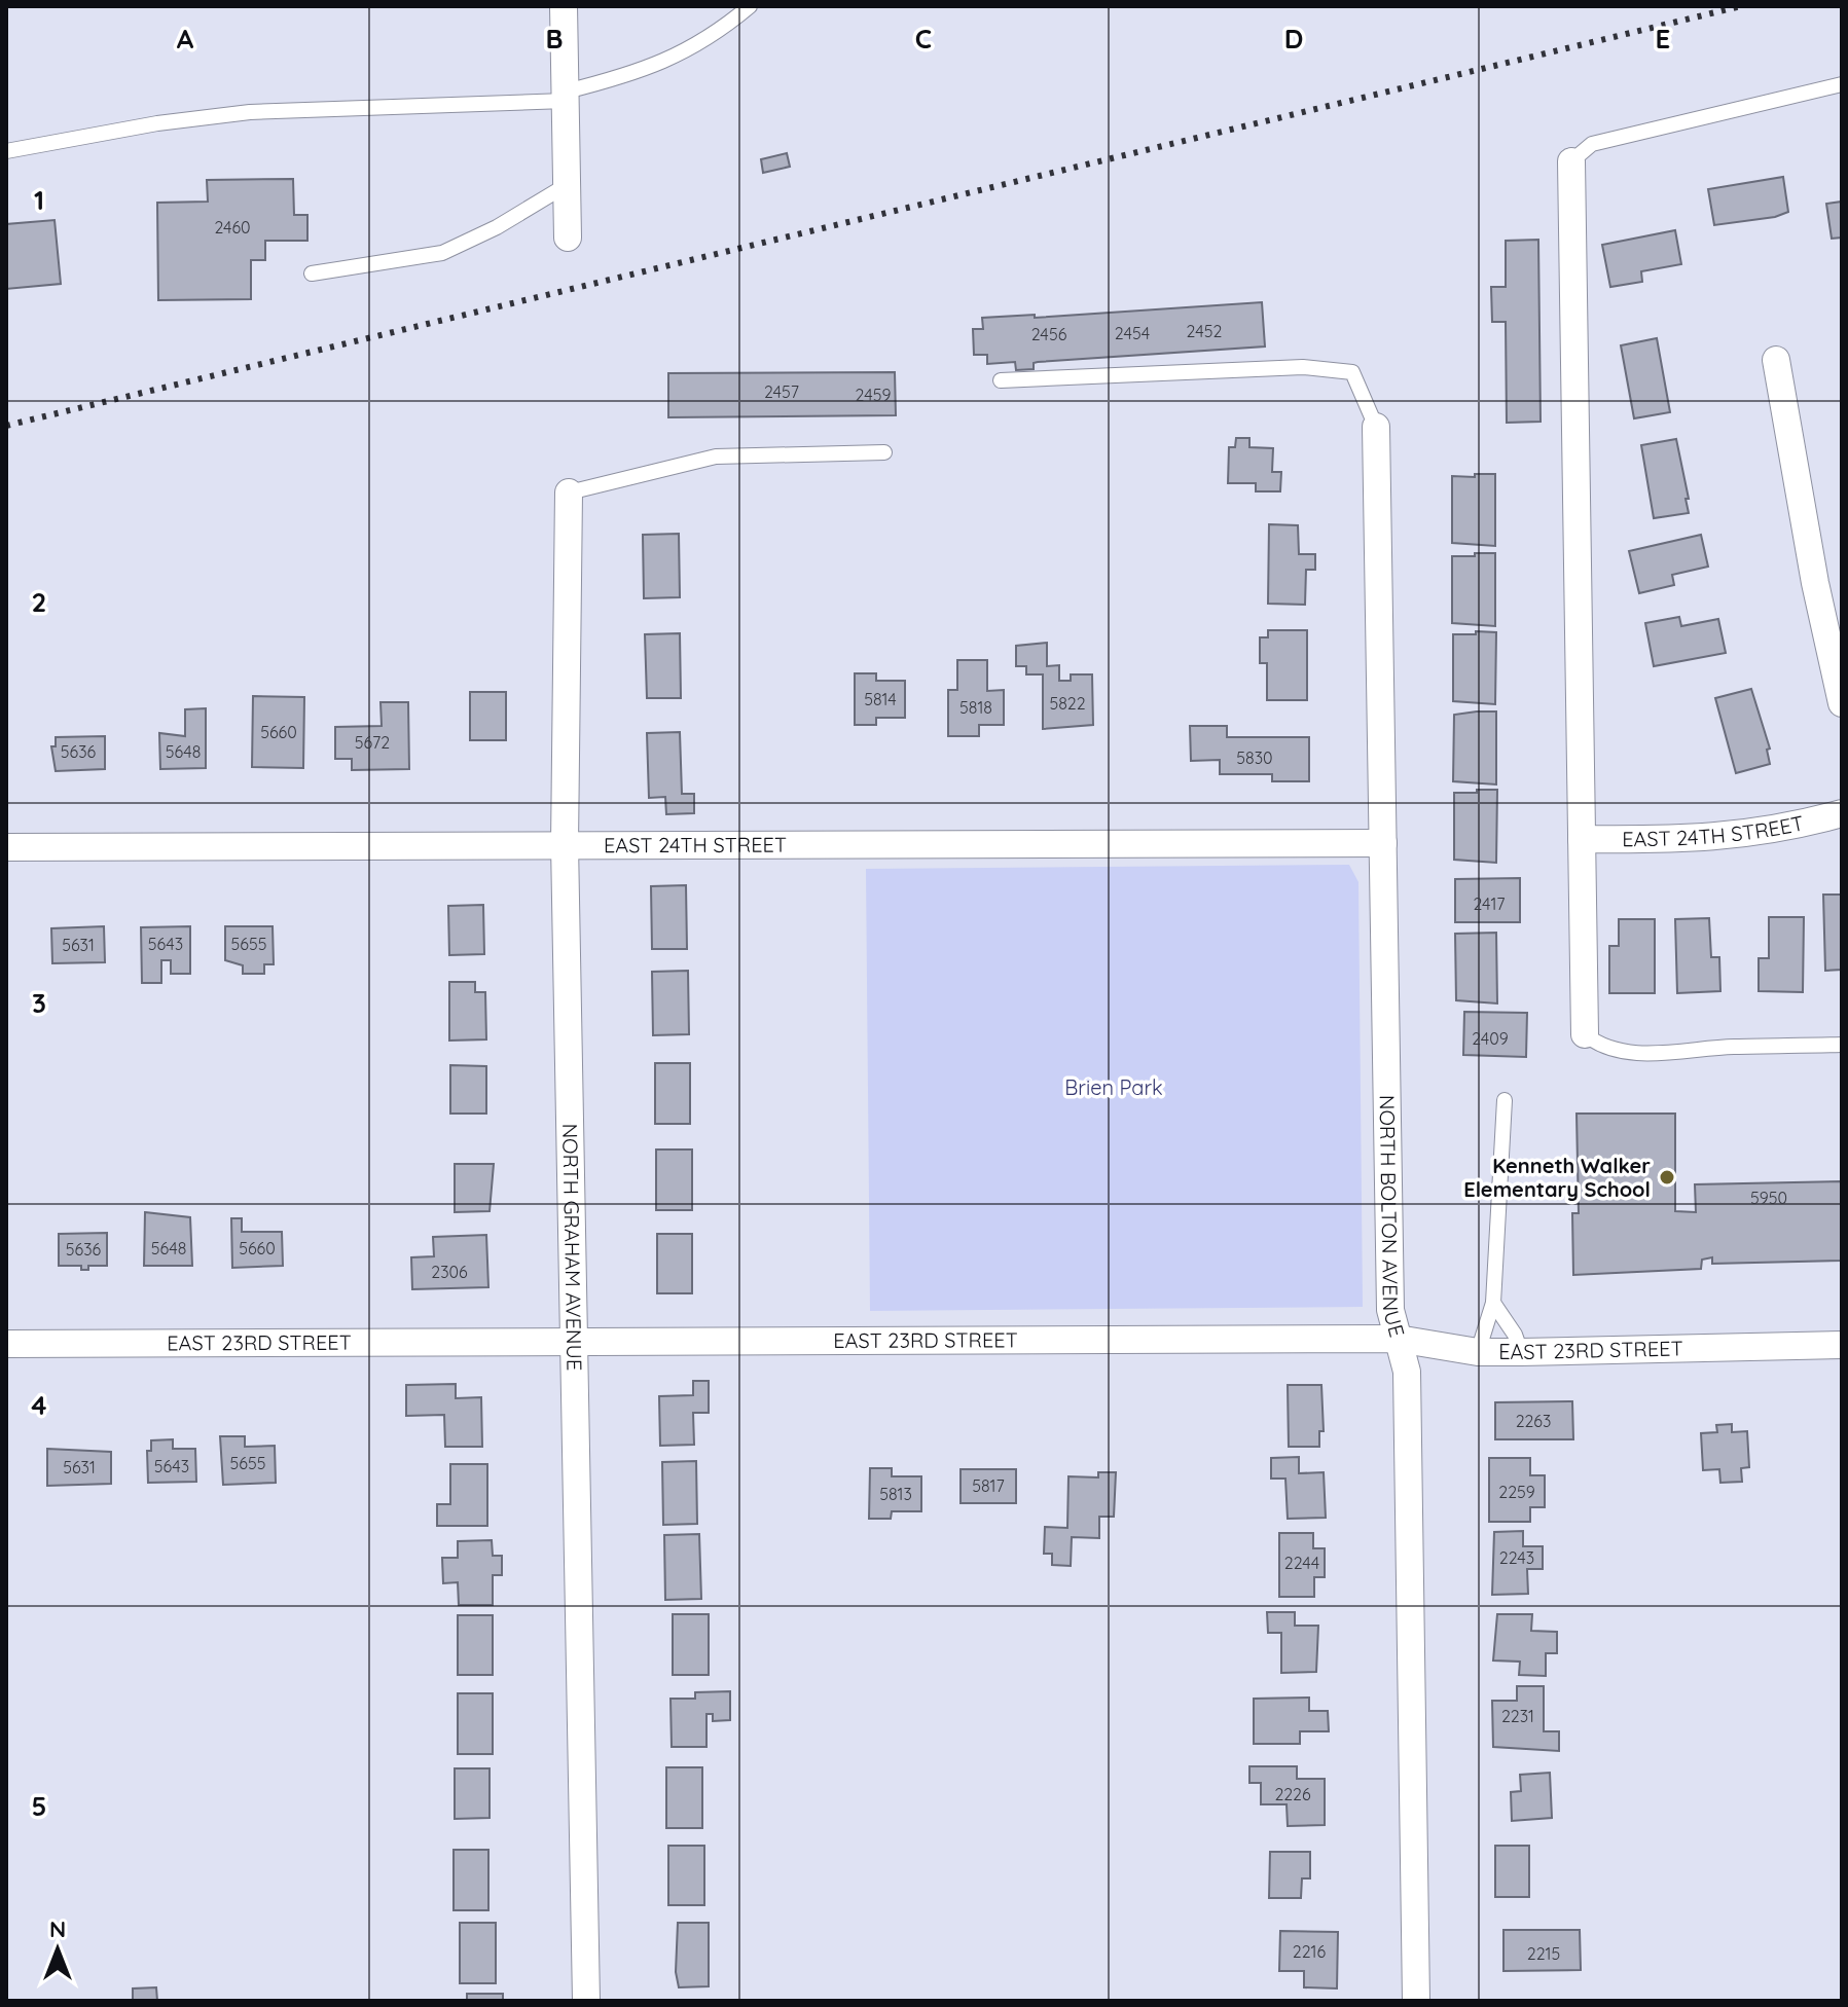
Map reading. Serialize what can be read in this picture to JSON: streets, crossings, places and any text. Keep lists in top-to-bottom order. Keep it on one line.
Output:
{"streets":{"street":["EAST 24TH STREET","NORTH BOLTON AVENUE","NORTH GRAHAM AVENUE","EAST 23RD STREET"]},"crossings":[["EAST 24TH STREET","NORTH BOLTON AVENUE"],["EAST 24TH STREET","NORTH GRAHAM AVENUE"],["NORTH BOLTON AVENUE","EAST 23RD STREET"],["NORTH GRAHAM AVENUE","EAST 23RD STREET"]],"parks":["Brien Park"],"places":["Kenneth Walker Elementary School"],"house_numbers":["2460","2452","2454","2456","2457","2459","5814","5822","5818","5660","5672","5636","5648","5830","2417","5643","5655","5631","2409","5950","5648","5660","5636","2306","2263","5655","5643","5631","5817","2259","5813","2243","2244","2231","2226","2216","2215"],"north":"top","grid":{"columns":["A","B","C","D","E"],"rows":["1","2","3","4","5"]}}
